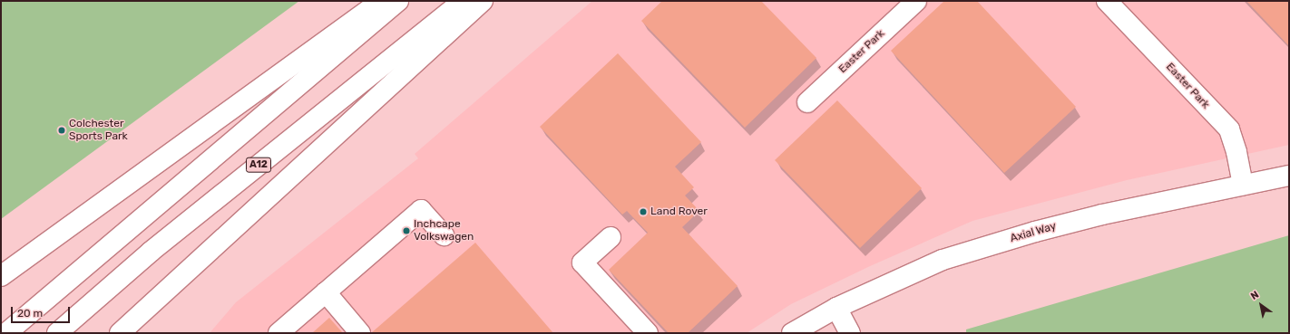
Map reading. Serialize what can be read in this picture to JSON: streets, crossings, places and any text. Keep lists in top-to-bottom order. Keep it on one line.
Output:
{"streets":{"main road":["Easter Park","A12","Axial Way"]},"crossings":[["Easter Park","Axial Way"]],"places":["Colchester Sports Park","Land Rover","Inchcape Volkswagen"],"scale_bar":"20 m","north":"top left"}
